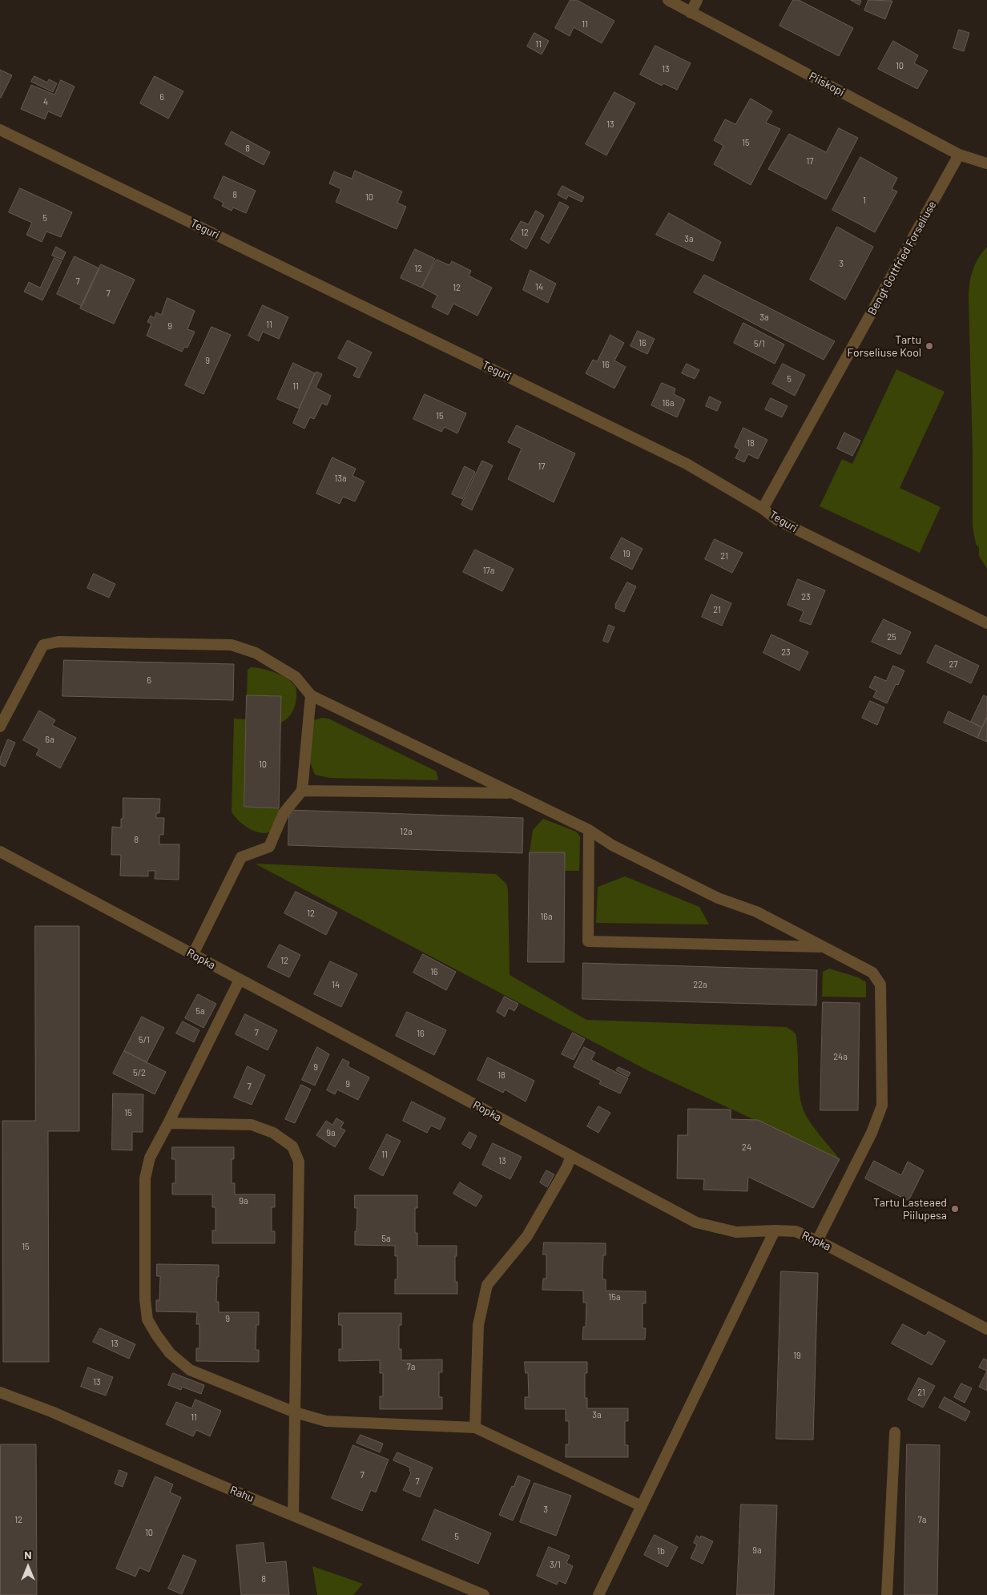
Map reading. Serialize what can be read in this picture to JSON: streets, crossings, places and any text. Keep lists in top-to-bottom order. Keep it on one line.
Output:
{"streets":{"street":["Piiskopi","Teguri","Bengt Gottfried Forseliuse","Ropka","Rahu"]},"crossings":[["Piiskopi","Bengt Gottfried Forseliuse"],["Teguri","Bengt Gottfried Forseliuse"]],"places":["Tartu Forseliuse Kool","Tartu Lasteaed Piilupesa"],"house_numbers":["11","11","10","13","6","4","13","15","8","17","8","10","1","5","12","3a","3","12","7","14","12","7","3a","11","9","16","5/1","9","16","5","11","16a","15","18","17","13a","19","21","17a","23","21","25","23","27","6","6a","10","12a","8","12","16a","12","16","14","22a","5a","7","16","5/1","24a","9","5/2","18","9","7","15","9a","24","11","13","9a","5a","15","15a","9","13","19","7a","13","21","3a","11","7","7","3","12","7a","10","5","9a","1b","3/1","8"],"north":"top"}
